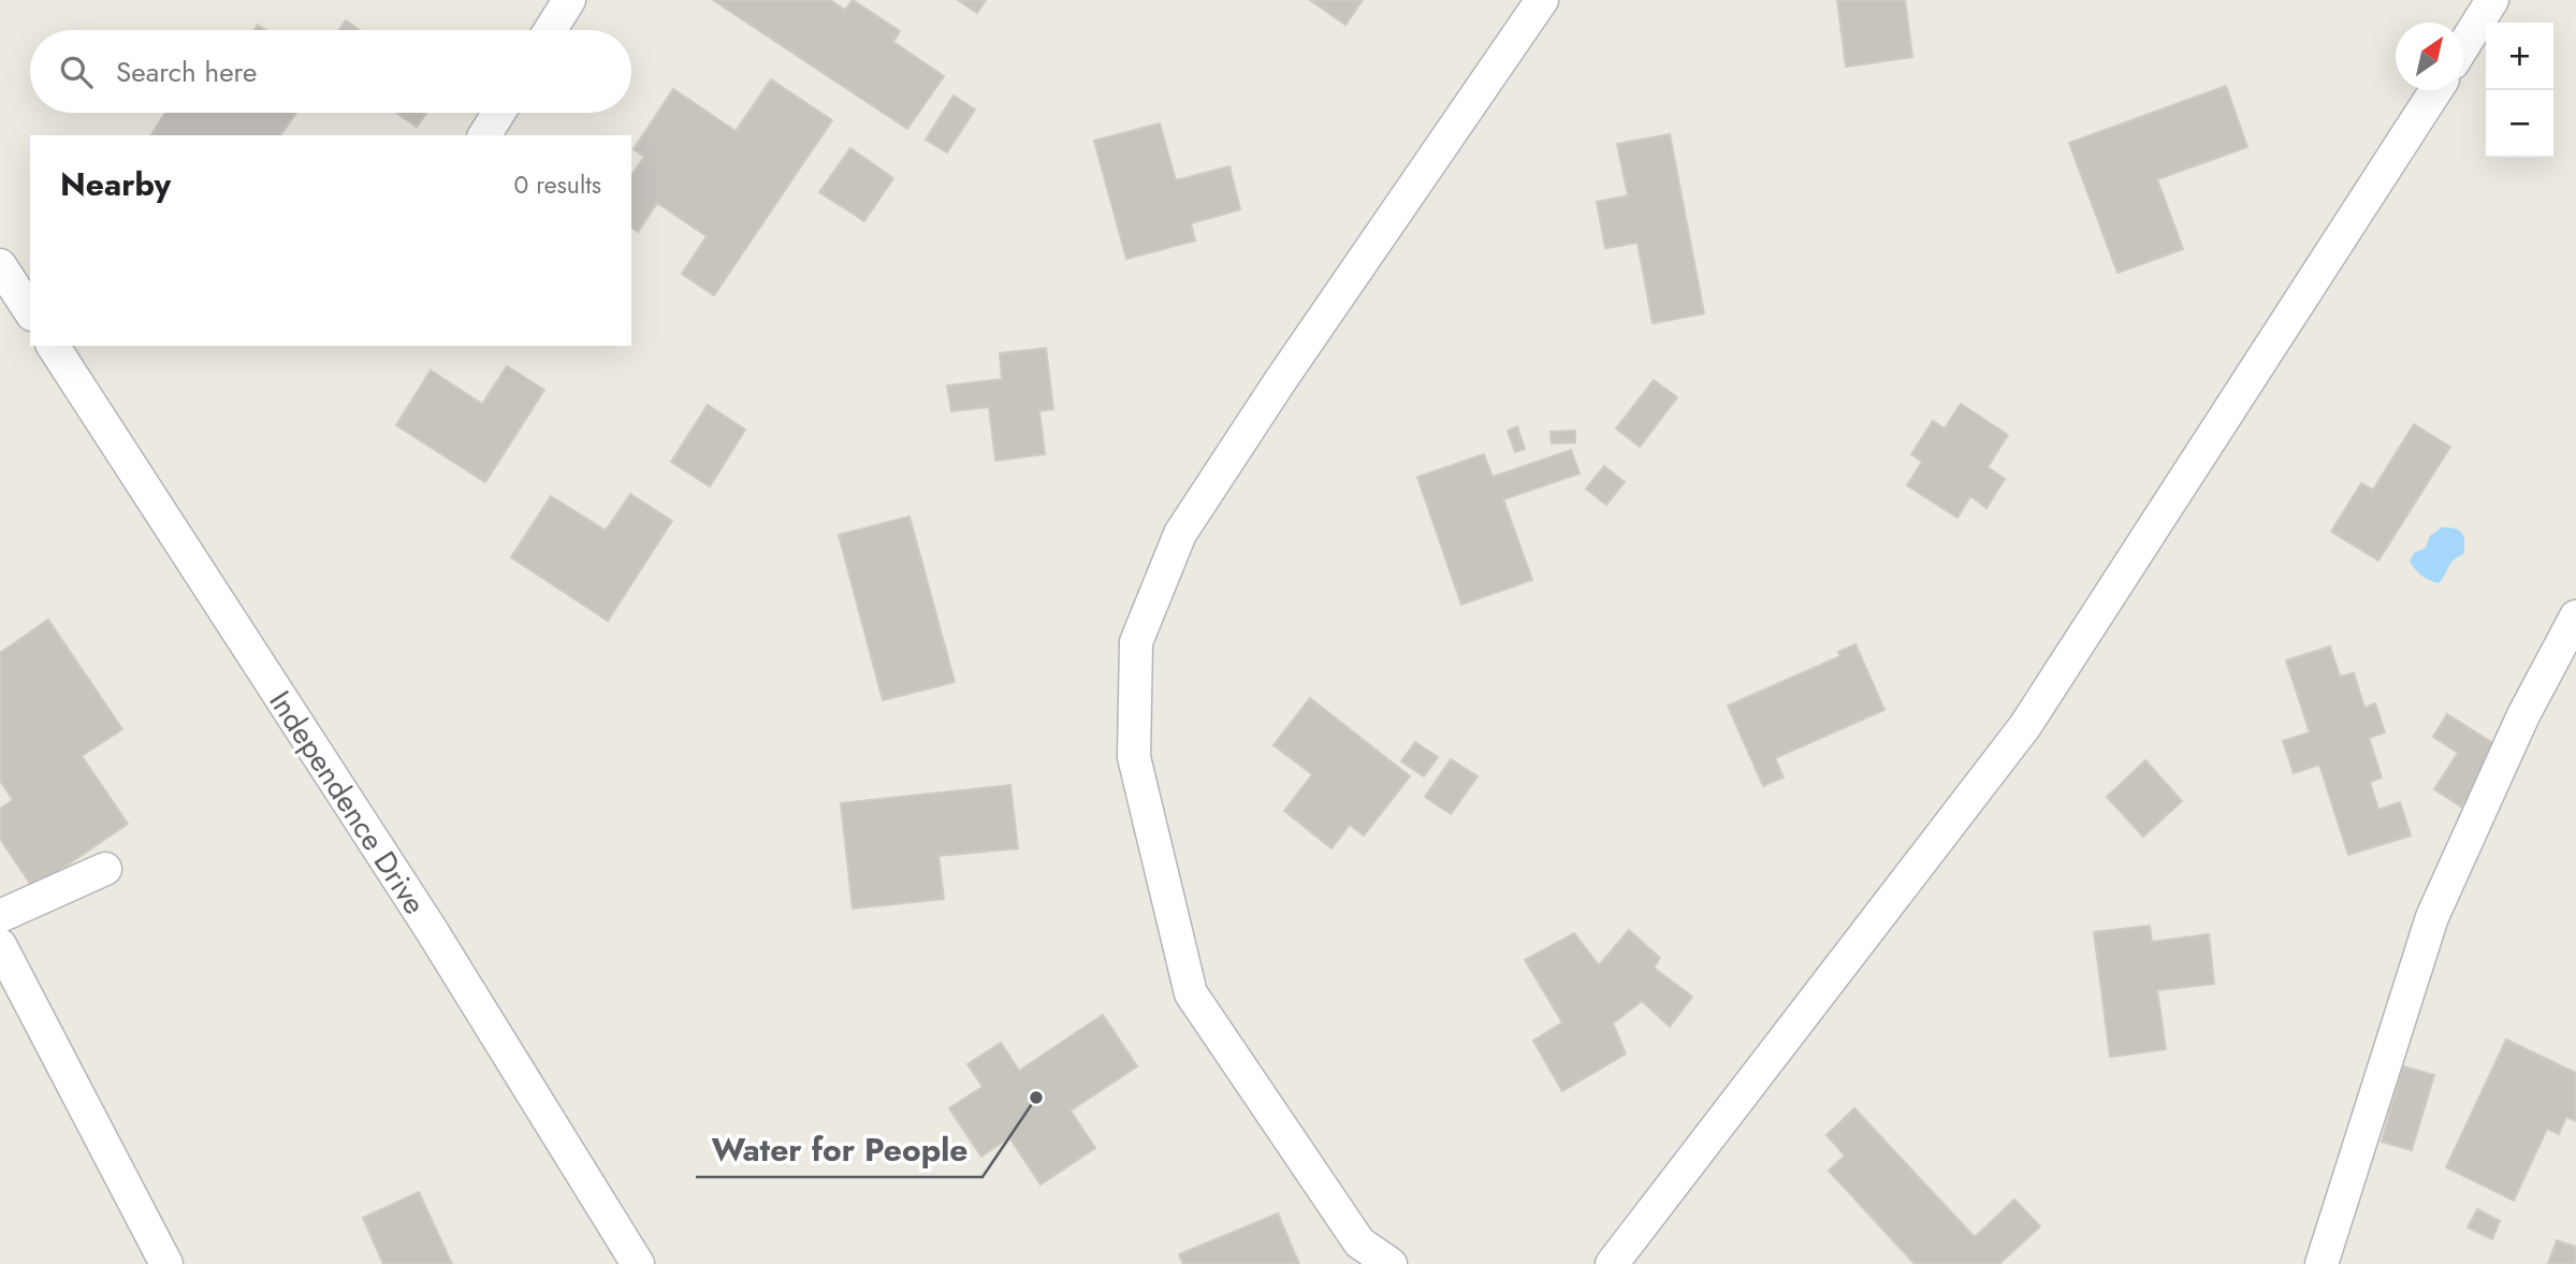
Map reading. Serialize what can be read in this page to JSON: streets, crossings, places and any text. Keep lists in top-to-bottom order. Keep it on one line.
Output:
{"streets":{"street":["Independence Drive"]},"places":["Water for People"],"north":"top right","page":{"map_buttons":["+","−"],"search":"Search here","heading":["Nearby","0 results"]}}
